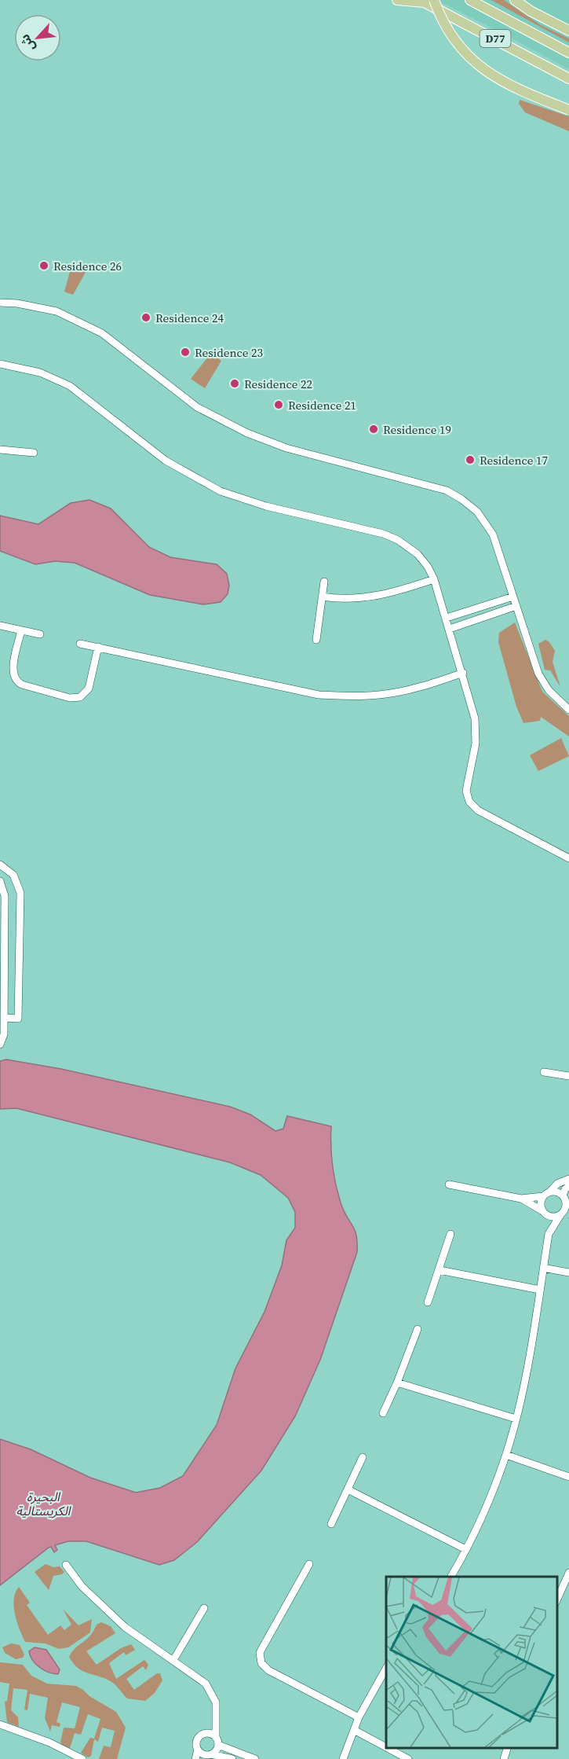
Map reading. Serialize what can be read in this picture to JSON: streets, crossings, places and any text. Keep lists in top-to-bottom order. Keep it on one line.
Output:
{"streets":{"main road":["D77"]},"water":["البحيرة الكريستالية"],"places":["Residence 26","Residence 24","Residence 23","Residence 22","Residence 21","Residence 19","Residence 17"],"north":"bottom left"}
